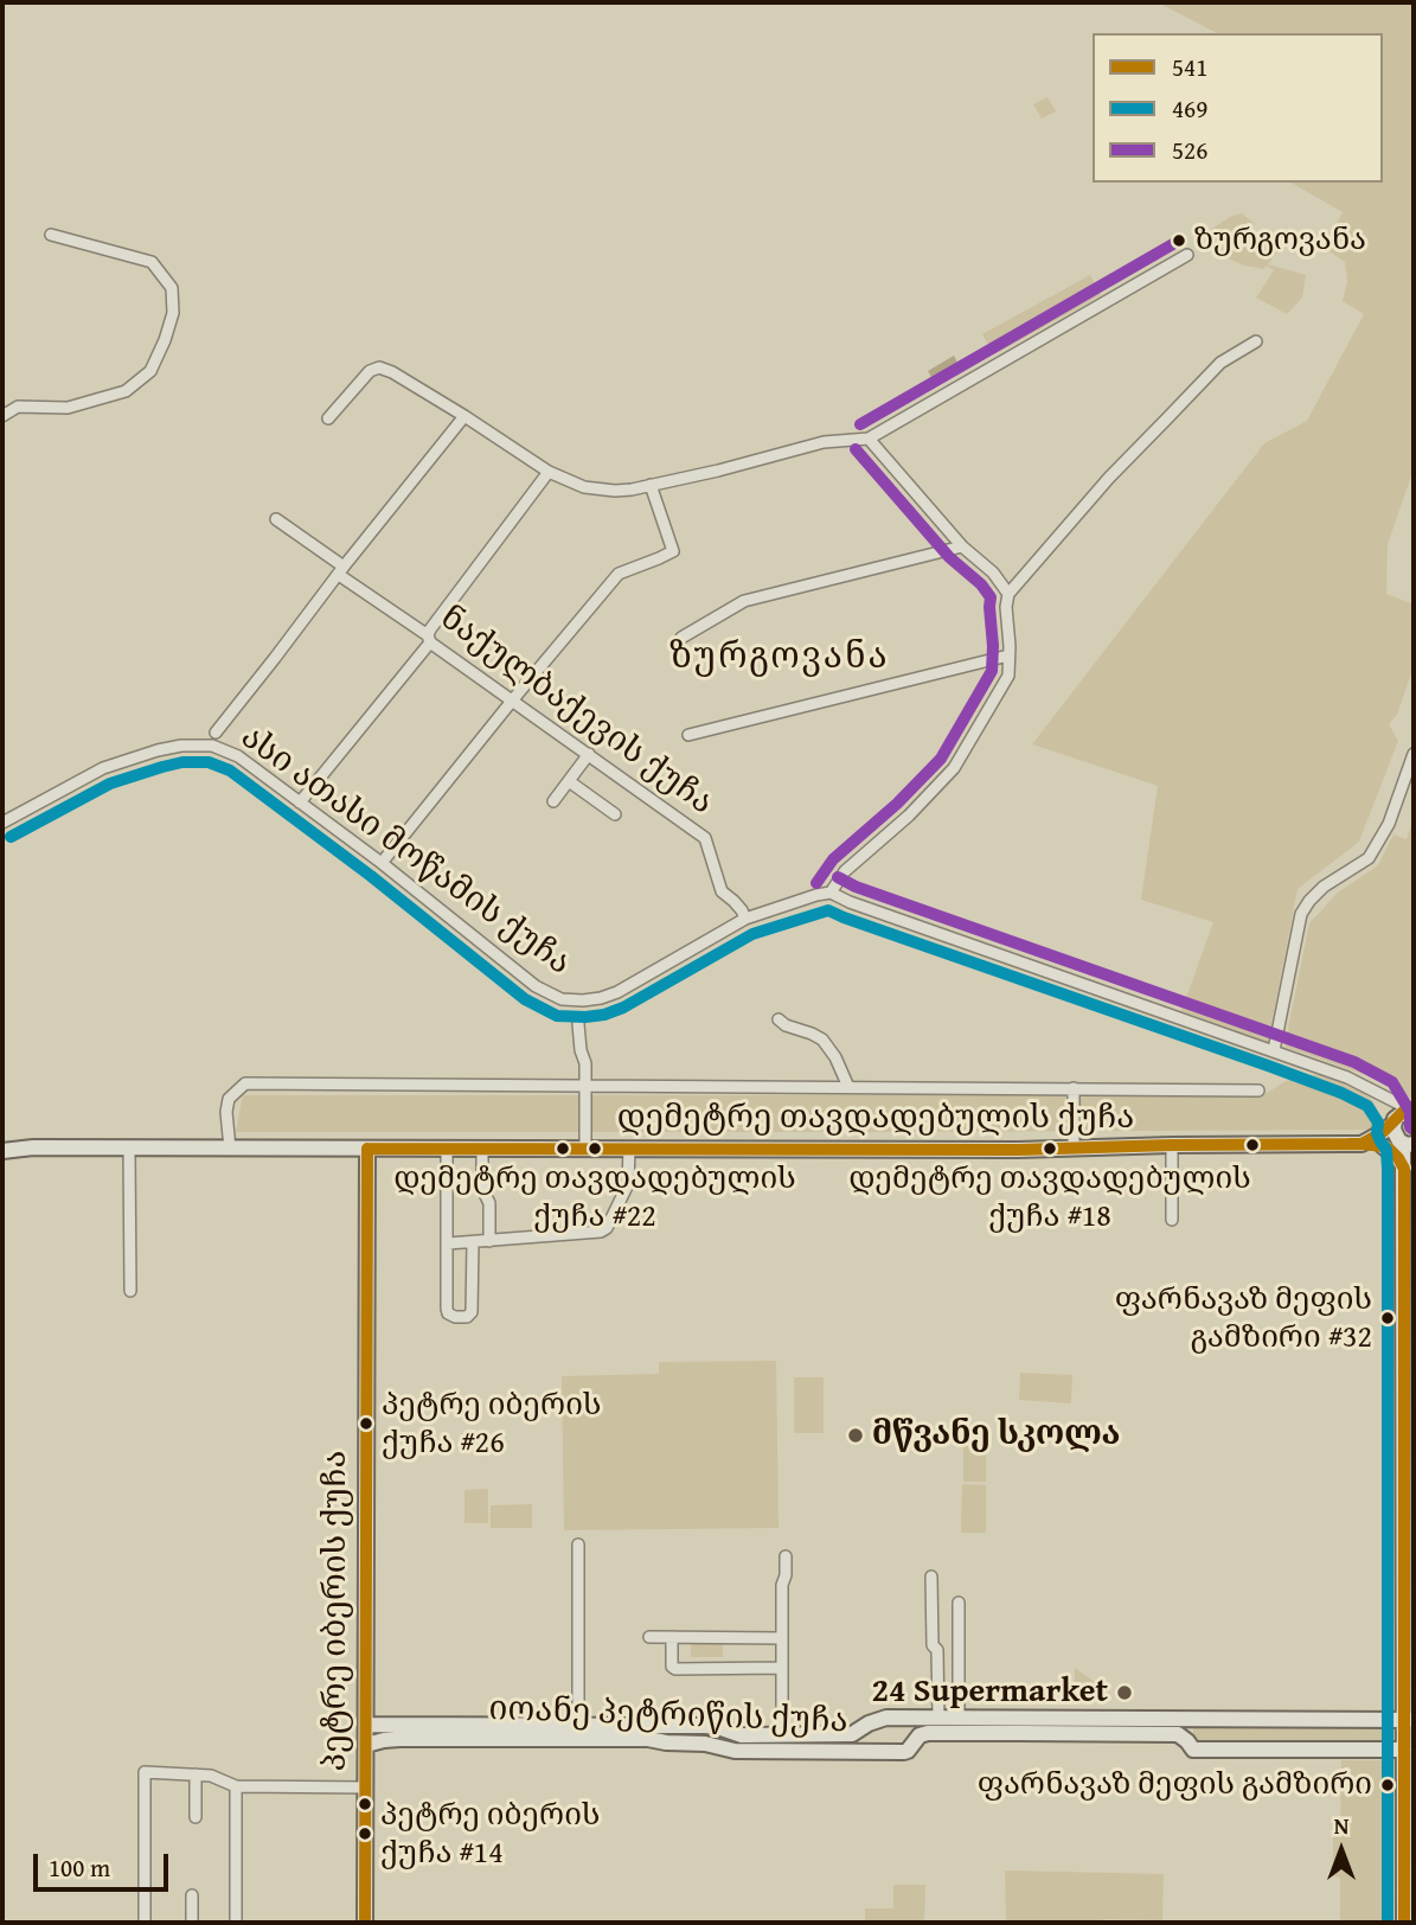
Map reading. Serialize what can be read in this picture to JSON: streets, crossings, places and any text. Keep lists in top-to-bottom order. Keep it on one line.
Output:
{"streets":{"street":["ნაქულბაქევის ქუჩა","ასი ათასი მოწამის ქუჩა","დემეტრე თავდადებულის ქუჩა","პეტრე იბერის ქუჩა","იოანე პეტრიწის ქუჩა"]},"crossings":[["ნაქულბაქევის ქუჩა","ასი ათასი მოწამის ქუჩა"],["დემეტრე თავდადებულის ქუჩა","პეტრე იბერის ქუჩა"],["პეტრე იბერის ქუჩა","იოანე პეტრიწის ქუჩა"]],"districts":["ზურგოვანა"],"places":["ზურგოვანა","დემეტრე თავდადებულის ქუჩა #22","დემეტრე თავდადებულის ქუჩა #18","ფარნავაზ მეფის გამზირი #32","პეტრე იბერის ქუჩა #26","მწვანე სკოლა","24 Supermarket","ფარნავაზ მეფის გამზირი","პეტრე იბერის ქუჩა #14"],"lines":["transit line 526","transit line 469","transit line 541"],"legend":["541","469","526"],"scale_bar":"100 m","north":"top"}
